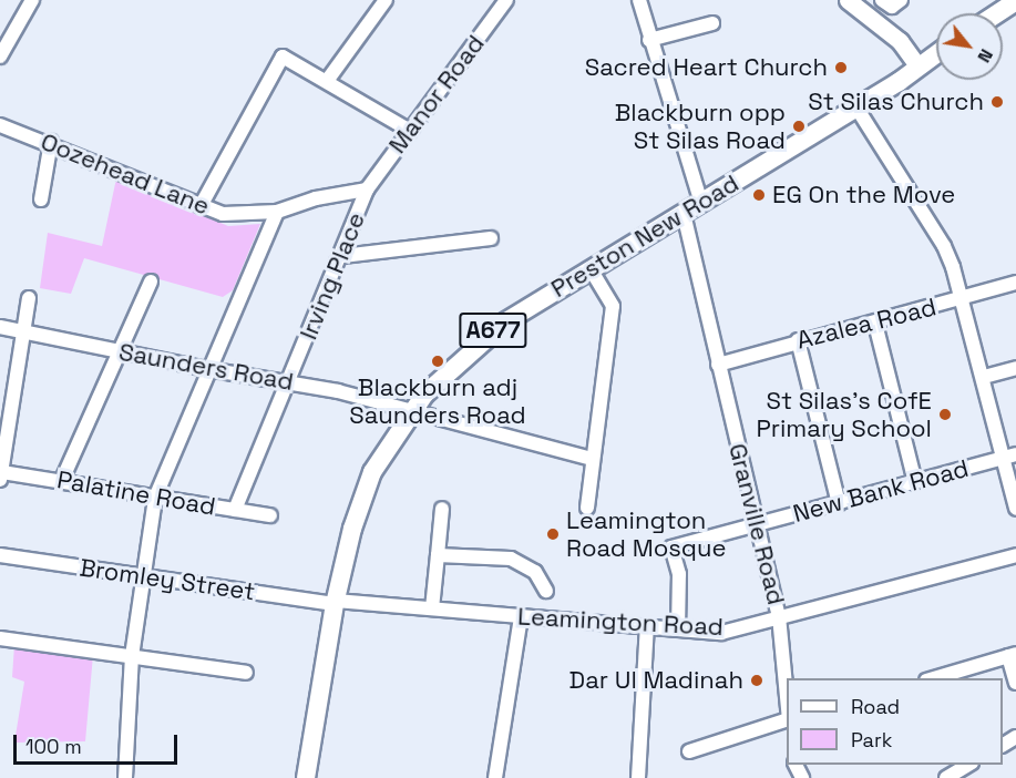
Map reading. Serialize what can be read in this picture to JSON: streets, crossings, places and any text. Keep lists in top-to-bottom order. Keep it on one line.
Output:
{"streets":{"highway":["Preston New Road","A677"],"street":["Manor Road","Oozehead Lane","Irving Place","Azalea Road","Saunders Road","New Bank Road","Palatine Road","Granville Road","Bromley Street","Leamington Road"]},"crossings":[["Manor Road","Oozehead Lane"],["Manor Road","Irving Place"],["Oozehead Lane","Irving Place"],["Preston New Road","Saunders Road"],["Preston New Road","Granville Road"],["Preston New Road","Bromley Street"],["Preston New Road","Leamington Road"],["Irving Place","Saunders Road"],["Irving Place","Palatine Road"],["Azalea Road","Granville Road"],["New Bank Road","Granville Road"],["New Bank Road","Leamington Road"],["Granville Road","Leamington Road"],["Bromley Street","Leamington Road"]],"places":["Sacred Heart Church","St Silas Church","Blackburn opp St Silas Road","EG On the Move","Blackburn adj Saunders Road","St Silas's CofE Primary School","Leamington Road Mosque","Dar Ul Madinah"],"legend":["Road","Park"],"scale_bar":"100 m","north":"bottom right"}
